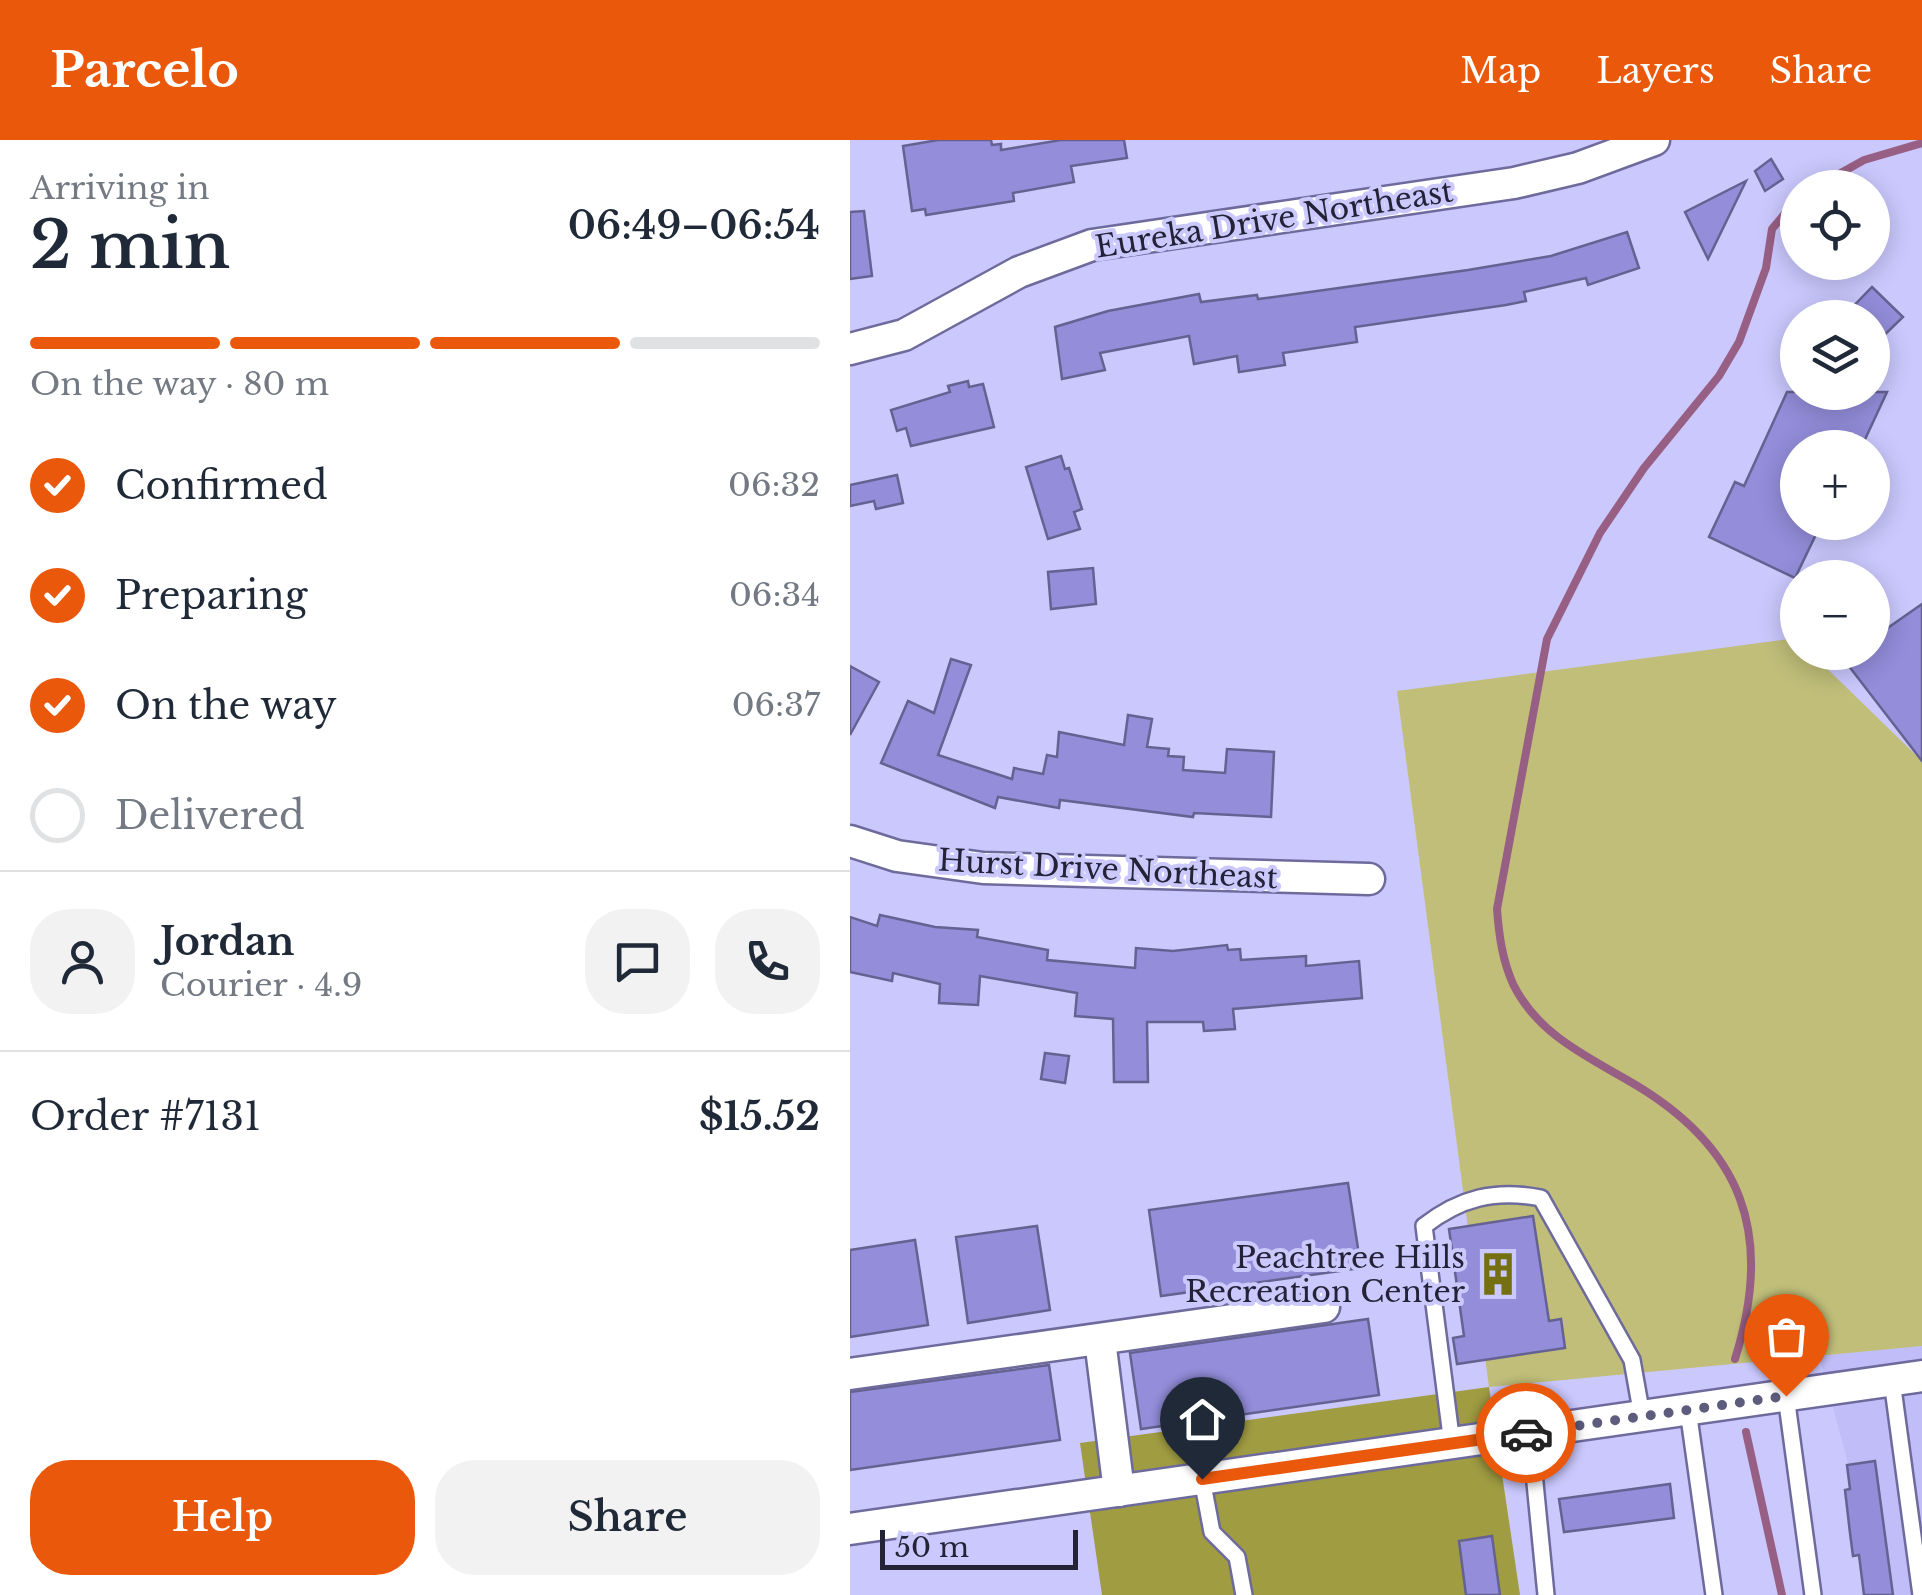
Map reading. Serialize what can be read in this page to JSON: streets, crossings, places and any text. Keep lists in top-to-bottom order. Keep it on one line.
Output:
{"streets":{"street":["Eureka Drive Northeast","Hurst Drive Northeast"]},"places":{"building":["Peachtree Hills Recreation Center"]},"scale_bar":"50 m","page":{"header":"Parcelo","nav":["Map","Layers","Share"],"heading":["2 min","Arriving in","06:49–06:54"],"panel":["Jordan","Courier · 4.9","Order #7131","$15.52"],"map_buttons":["+","−"],"bar":"On the way · 80 m","list":[["Confirmed","06:32"],["Preparing","06:34"],["On the way","06:37"],"Delivered"],"buttons":["Help","Share"],"scale":"50 m"}}
